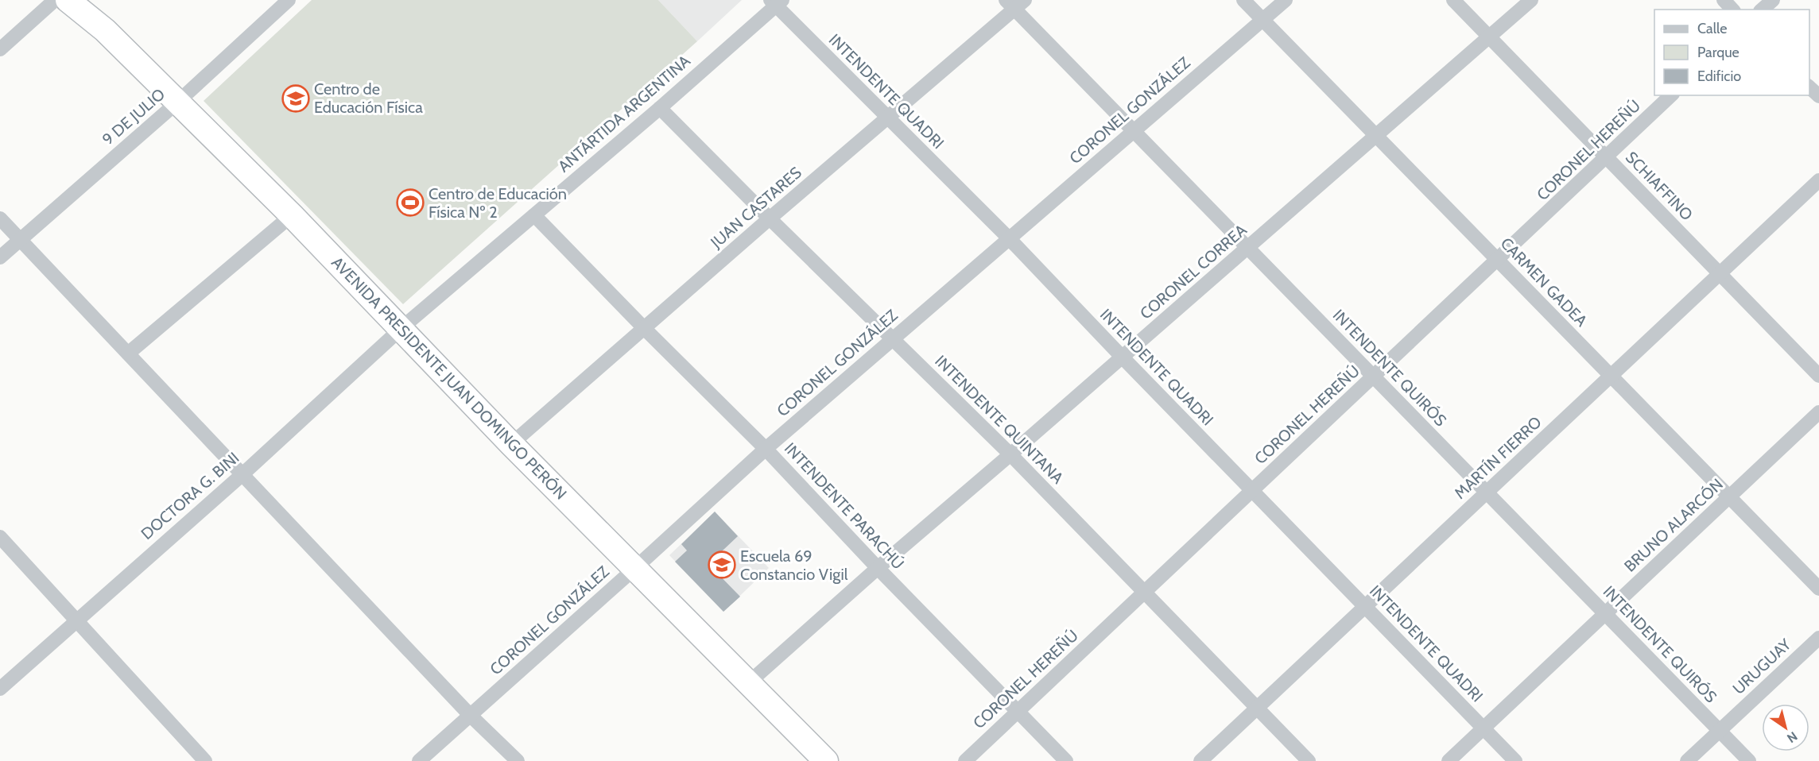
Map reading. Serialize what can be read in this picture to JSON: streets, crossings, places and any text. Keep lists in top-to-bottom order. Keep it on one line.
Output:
{"streets":{"highway":["AVENIDA PRESIDENTE JUAN DOMINGO PERÓN"],"street":["INTENDENTE QUADRI","CORONEL GONZÁLEZ","ANTÁRTIDA ARGENTINA","9 DE JULIO","CORONEL HEREÑÚ","SCHIAFFINO","JUAN CASTARES","CORONEL CORREA","CARMEN GADEA","INTENDENTE QUIRÓS","INTENDENTE QUINTANA","MARTÍN FIERRO","DOCTORA G. BINI","INTENDENTE PARACHÚ","BRUNO ALARCÓN","URUGUAY"]},"crossings":[["INTENDENTE QUADRI","CORONEL GONZÁLEZ"],["INTENDENTE QUADRI","ANTÁRTIDA ARGENTINA"],["INTENDENTE QUADRI","CORONEL HEREÑÚ"],["INTENDENTE QUADRI","JUAN CASTARES"],["INTENDENTE QUADRI","CORONEL CORREA"],["INTENDENTE QUADRI","MARTÍN FIERRO"],["INTENDENTE QUADRI","BRUNO ALARCÓN"],["CORONEL GONZÁLEZ","CARMEN GADEA"],["CORONEL GONZÁLEZ","INTENDENTE QUIRÓS"],["CORONEL GONZÁLEZ","AVENIDA PRESIDENTE JUAN DOMINGO PERÓN"],["CORONEL GONZÁLEZ","INTENDENTE QUINTANA"],["CORONEL GONZÁLEZ","INTENDENTE PARACHÚ"],["ANTÁRTIDA ARGENTINA","AVENIDA PRESIDENTE JUAN DOMINGO PERÓN"],["ANTÁRTIDA ARGENTINA","INTENDENTE QUINTANA"],["ANTÁRTIDA ARGENTINA","DOCTORA G. BINI"],["ANTÁRTIDA ARGENTINA","INTENDENTE PARACHÚ"],["9 DE JULIO","AVENIDA PRESIDENTE JUAN DOMINGO PERÓN"],["CORONEL HEREÑÚ","SCHIAFFINO"],["CORONEL HEREÑÚ","CARMEN GADEA"],["CORONEL HEREÑÚ","INTENDENTE QUIRÓS"],["CORONEL HEREÑÚ","INTENDENTE QUINTANA"],["CORONEL HEREÑÚ","INTENDENTE PARACHÚ"],["SCHIAFFINO","CORONEL CORREA"],["SCHIAFFINO","MARTÍN FIERRO"],["JUAN CASTARES","INTENDENTE QUIRÓS"],["JUAN CASTARES","AVENIDA PRESIDENTE JUAN DOMINGO PERÓN"],["JUAN CASTARES","INTENDENTE QUINTANA"],["JUAN CASTARES","INTENDENTE PARACHÚ"],["CORONEL CORREA","CARMEN GADEA"],["CORONEL CORREA","INTENDENTE QUIRÓS"],["CORONEL CORREA","AVENIDA PRESIDENTE JUAN DOMINGO PERÓN"],["CORONEL CORREA","INTENDENTE QUINTANA"],["CORONEL CORREA","INTENDENTE PARACHÚ"],["CARMEN GADEA","MARTÍN FIERRO"],["CARMEN GADEA","BRUNO ALARCÓN"],["INTENDENTE QUIRÓS","MARTÍN FIERRO"],["INTENDENTE QUIRÓS","BRUNO ALARCÓN"],["INTENDENTE QUIRÓS","URUGUAY"],["AVENIDA PRESIDENTE JUAN DOMINGO PERÓN","DOCTORA G. BINI"],["INTENDENTE QUINTANA","MARTÍN FIERRO"]],"places":{"school or university":["Centro de Educación Física","Escuela 69 Constancio Vigil"],"sports":["Centro de Educación Física Nº 2"]},"legend":["Calle","Parque","Edificio"],"north":"bottom right"}
